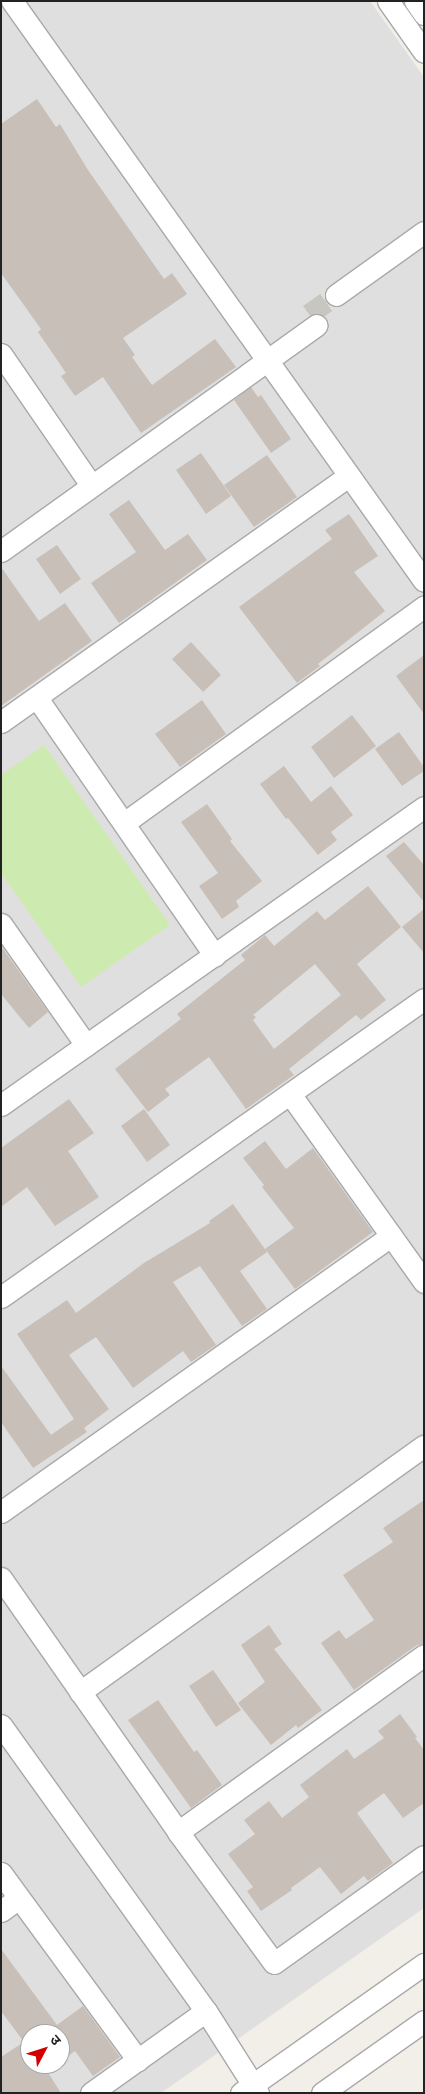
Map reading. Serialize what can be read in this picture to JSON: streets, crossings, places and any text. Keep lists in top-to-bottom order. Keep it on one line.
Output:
{"north":"top right"}
